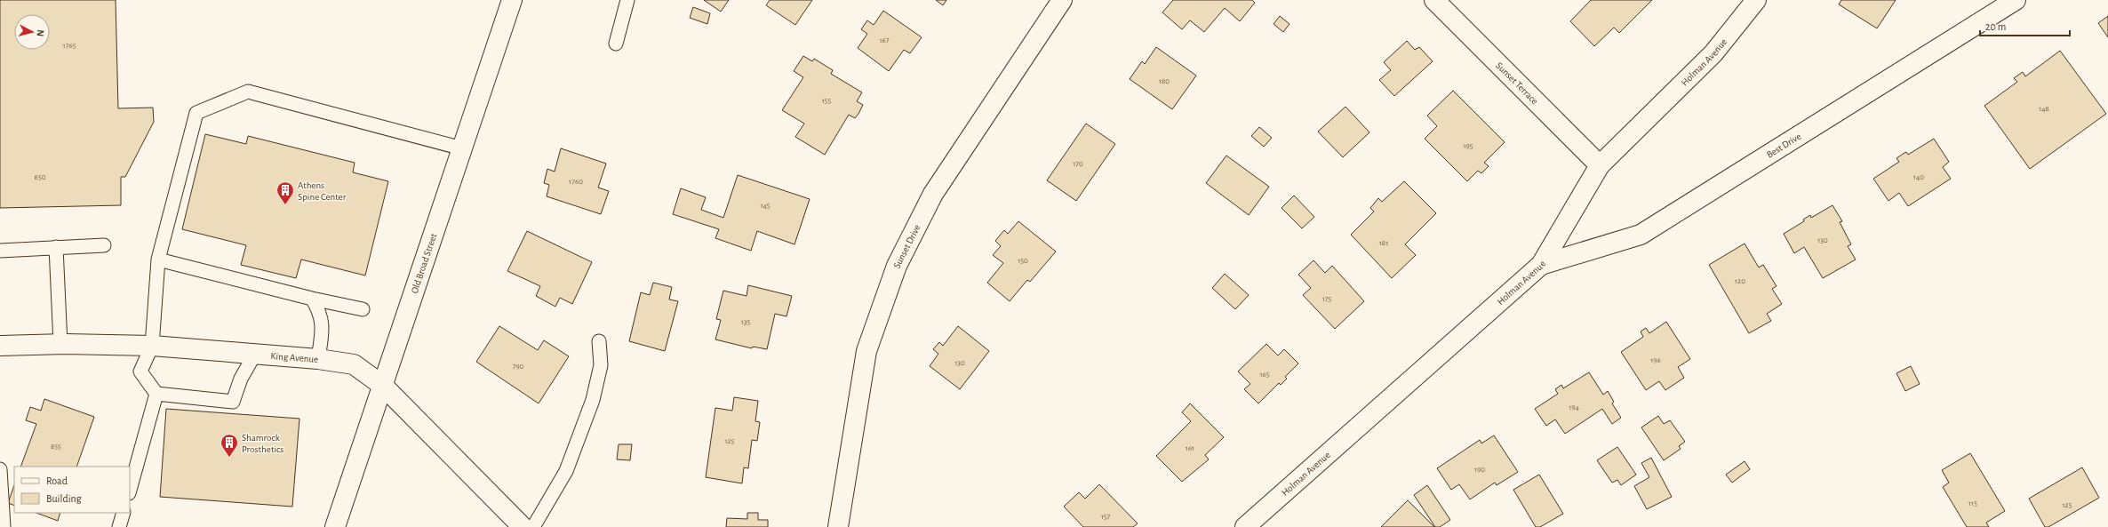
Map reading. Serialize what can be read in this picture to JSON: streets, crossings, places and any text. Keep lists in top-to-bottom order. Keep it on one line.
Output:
{"streets":{"street":["Holman Avenue","Sunset Terrace","Best Drive","Sunset Drive","Old Broad Street","King Avenue"]},"crossings":[["Holman Avenue","Sunset Terrace"],["Holman Avenue","Best Drive"],["Old Broad Street","King Avenue"]],"places":{"building":["Athens Spine Center","Shamrock Prosthetics"]},"house_numbers":["167","1765","180","155","148","195","170","850","140","1760","145","130","181","150","120","175","135","196","130","790","165","194","125","855","161","190","115","125","157"],"legend":["Road","Building"],"scale_bar":"20 m","north":"right"}
